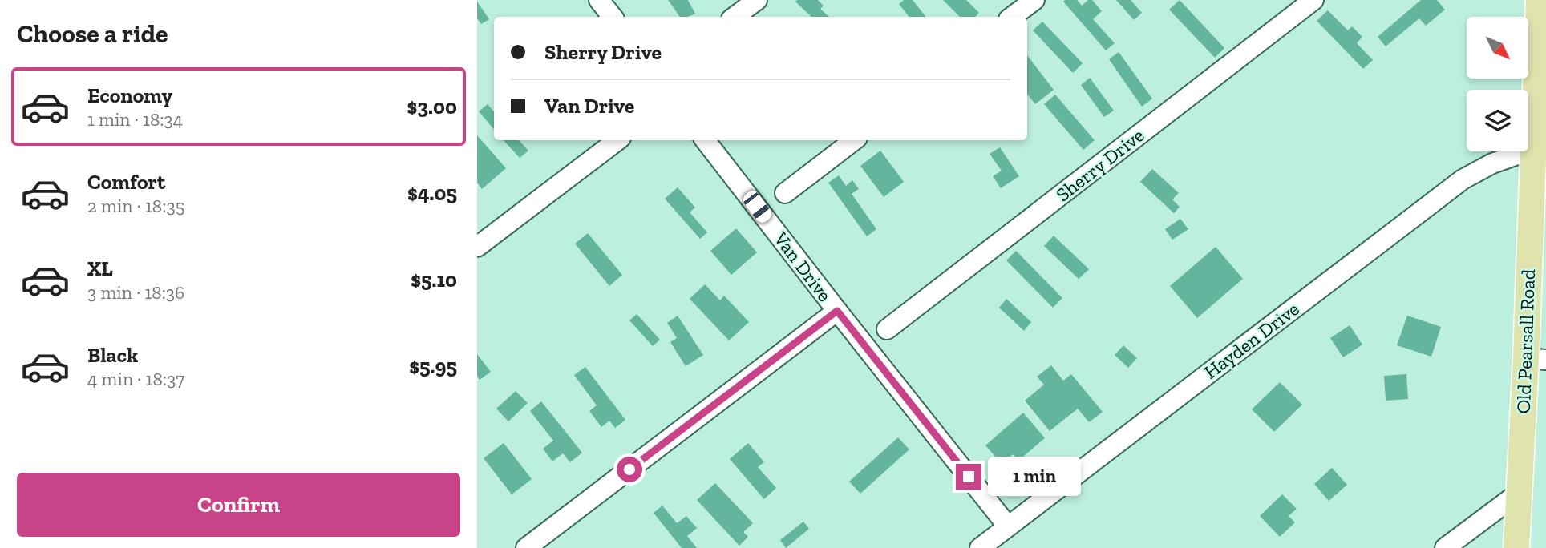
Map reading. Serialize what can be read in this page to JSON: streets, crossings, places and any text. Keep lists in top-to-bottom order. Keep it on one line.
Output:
{"streets":{"main road":["Old Pearsall Road"],"street":["Sherry Drive","Van Drive","Hayden Drive"]},"crossings":[["Van Drive","Hayden Drive"],["Hayden Drive","Old Pearsall Road"]],"north":"bottom right","page":{"heading":"Choose a ride","banner":["Sherry Drive","Van Drive"],"list":[{"name":"Economy","note":"1 min · 18:34","value":"$3.00"},{"name":"Comfort","note":"2 min · 18:35","value":"$4.05"},{"name":"XL","note":"3 min · 18:36","value":"$5.10"},{"name":"Black","note":"4 min · 18:37","value":"$5.95"}],"bubble":"1 min","buttons":"Confirm"}}
